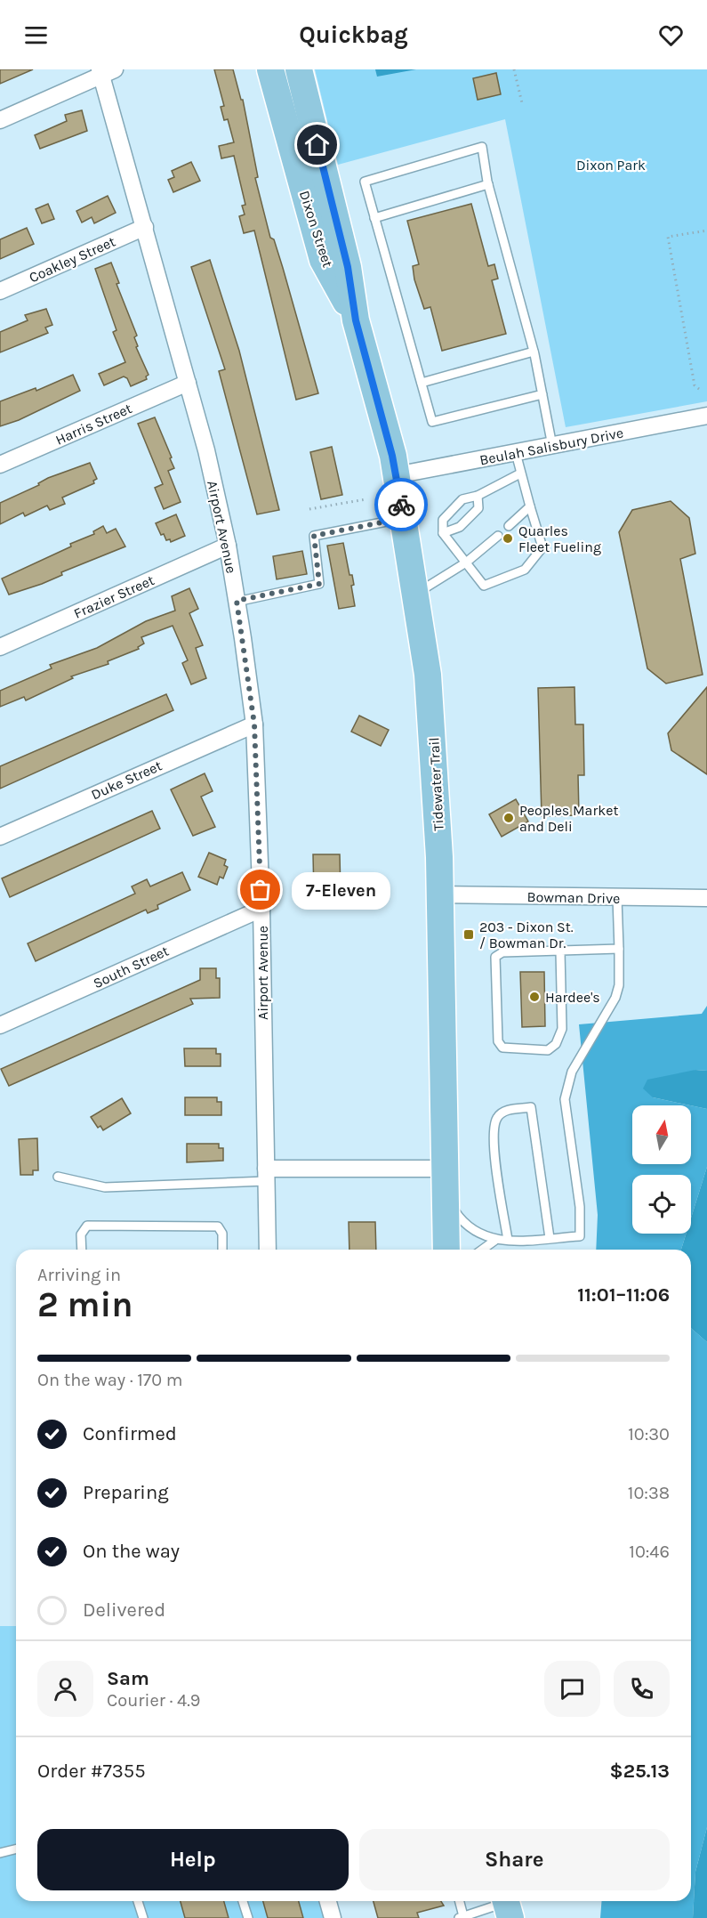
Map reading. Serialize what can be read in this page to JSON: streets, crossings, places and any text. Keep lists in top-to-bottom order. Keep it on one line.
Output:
{"streets":{"main road":["Dixon Street","Tidewater Trail"],"street":["Coakley Street","Harris Street","Beulah Salisbury Drive","Airport Avenue","Frazier Street","Duke Street","Bowman Drive","South Street"]},"crossings":[["Dixon Street","Tidewater Trail"],["Coakley Street","Airport Avenue"],["Harris Street","Airport Avenue"],["Beulah Salisbury Drive","Tidewater Trail"],["Airport Avenue","Frazier Street"],["Airport Avenue","Duke Street"],["Airport Avenue","South Street"],["Tidewater Trail","Bowman Drive"]],"parks":["Dixon Park"],"places":{"other":["Quarles Fleet Fueling","Peoples Market and Deli","7-Eleven","Hardee's"],"transit":["203 - Dixon St. / Bowman Dr."]},"north":"top","page":{"header":"Quickbag","bubble":"7-Eleven","heading":["2 min","Arriving in","11:01–11:06"],"panel":["Sam","Courier · 4.9","Order #7355","$25.13"],"bar":"On the way · 170 m","list":[["Confirmed","10:30"],["Preparing","10:38"],["On the way","10:46"],"Delivered"],"buttons":["Help","Share"]}}
